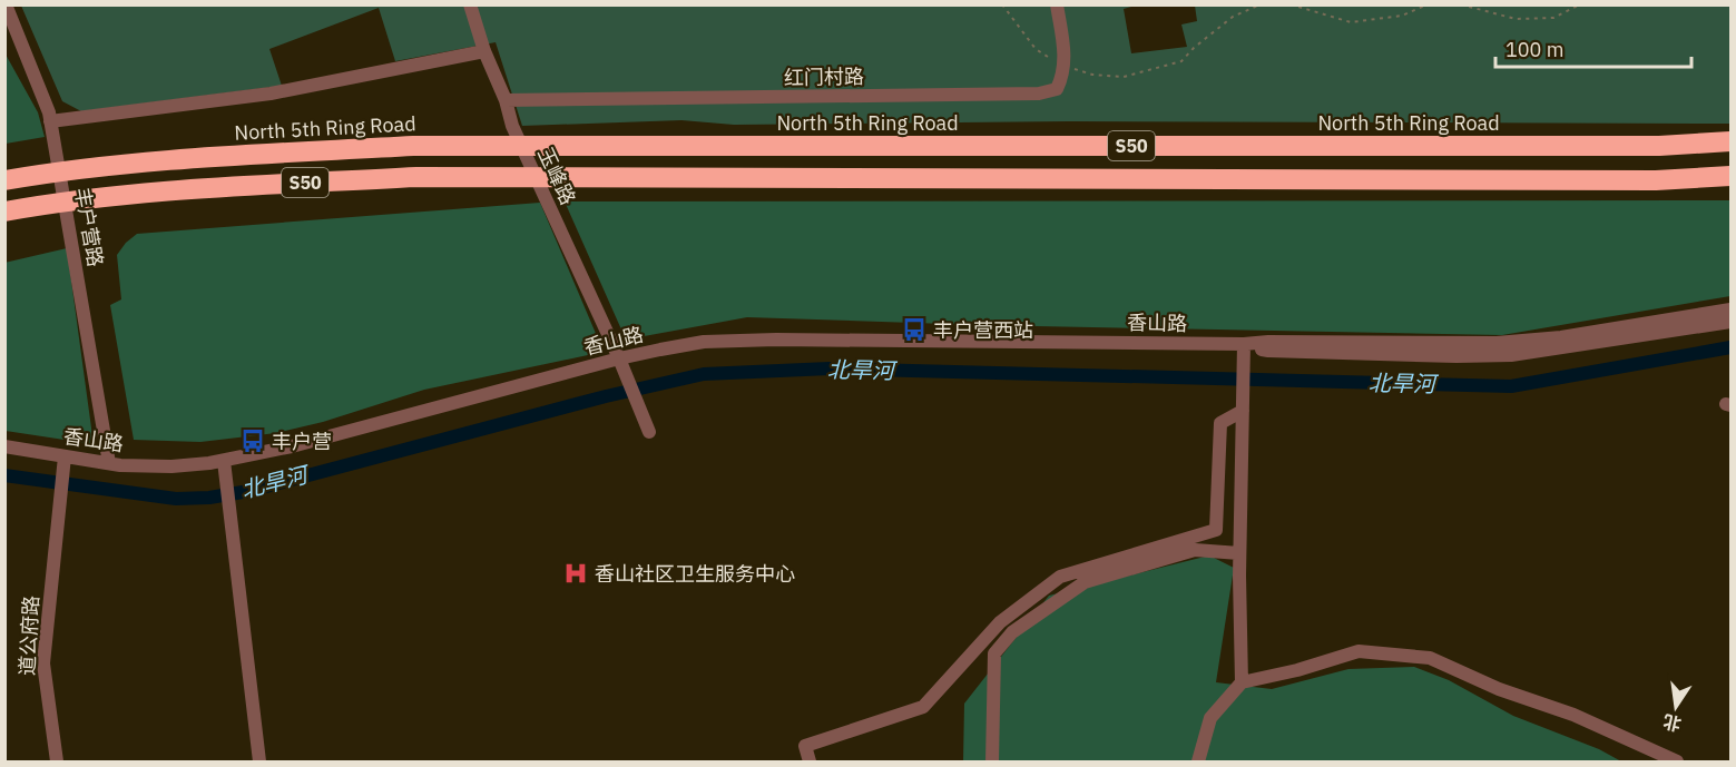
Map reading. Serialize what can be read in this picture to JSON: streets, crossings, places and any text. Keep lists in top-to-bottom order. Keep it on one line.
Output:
{"streets":{"highway":["North 5th Ring Road","S50"],"street":["红门村路","玉峰路","丰户营路","香山路","道公府路"]},"crossings":[["红门村路","玉峰路"],["玉峰路","香山路"],["丰户营路","香山路"],["香山路","道公府路"]],"water":["北旱河"],"places":{"bus stop":["丰户营西站","丰户营"],"hospital":["香山社区卫生服务中心"]},"scale_bar":"100 m","north":"bottom"}
